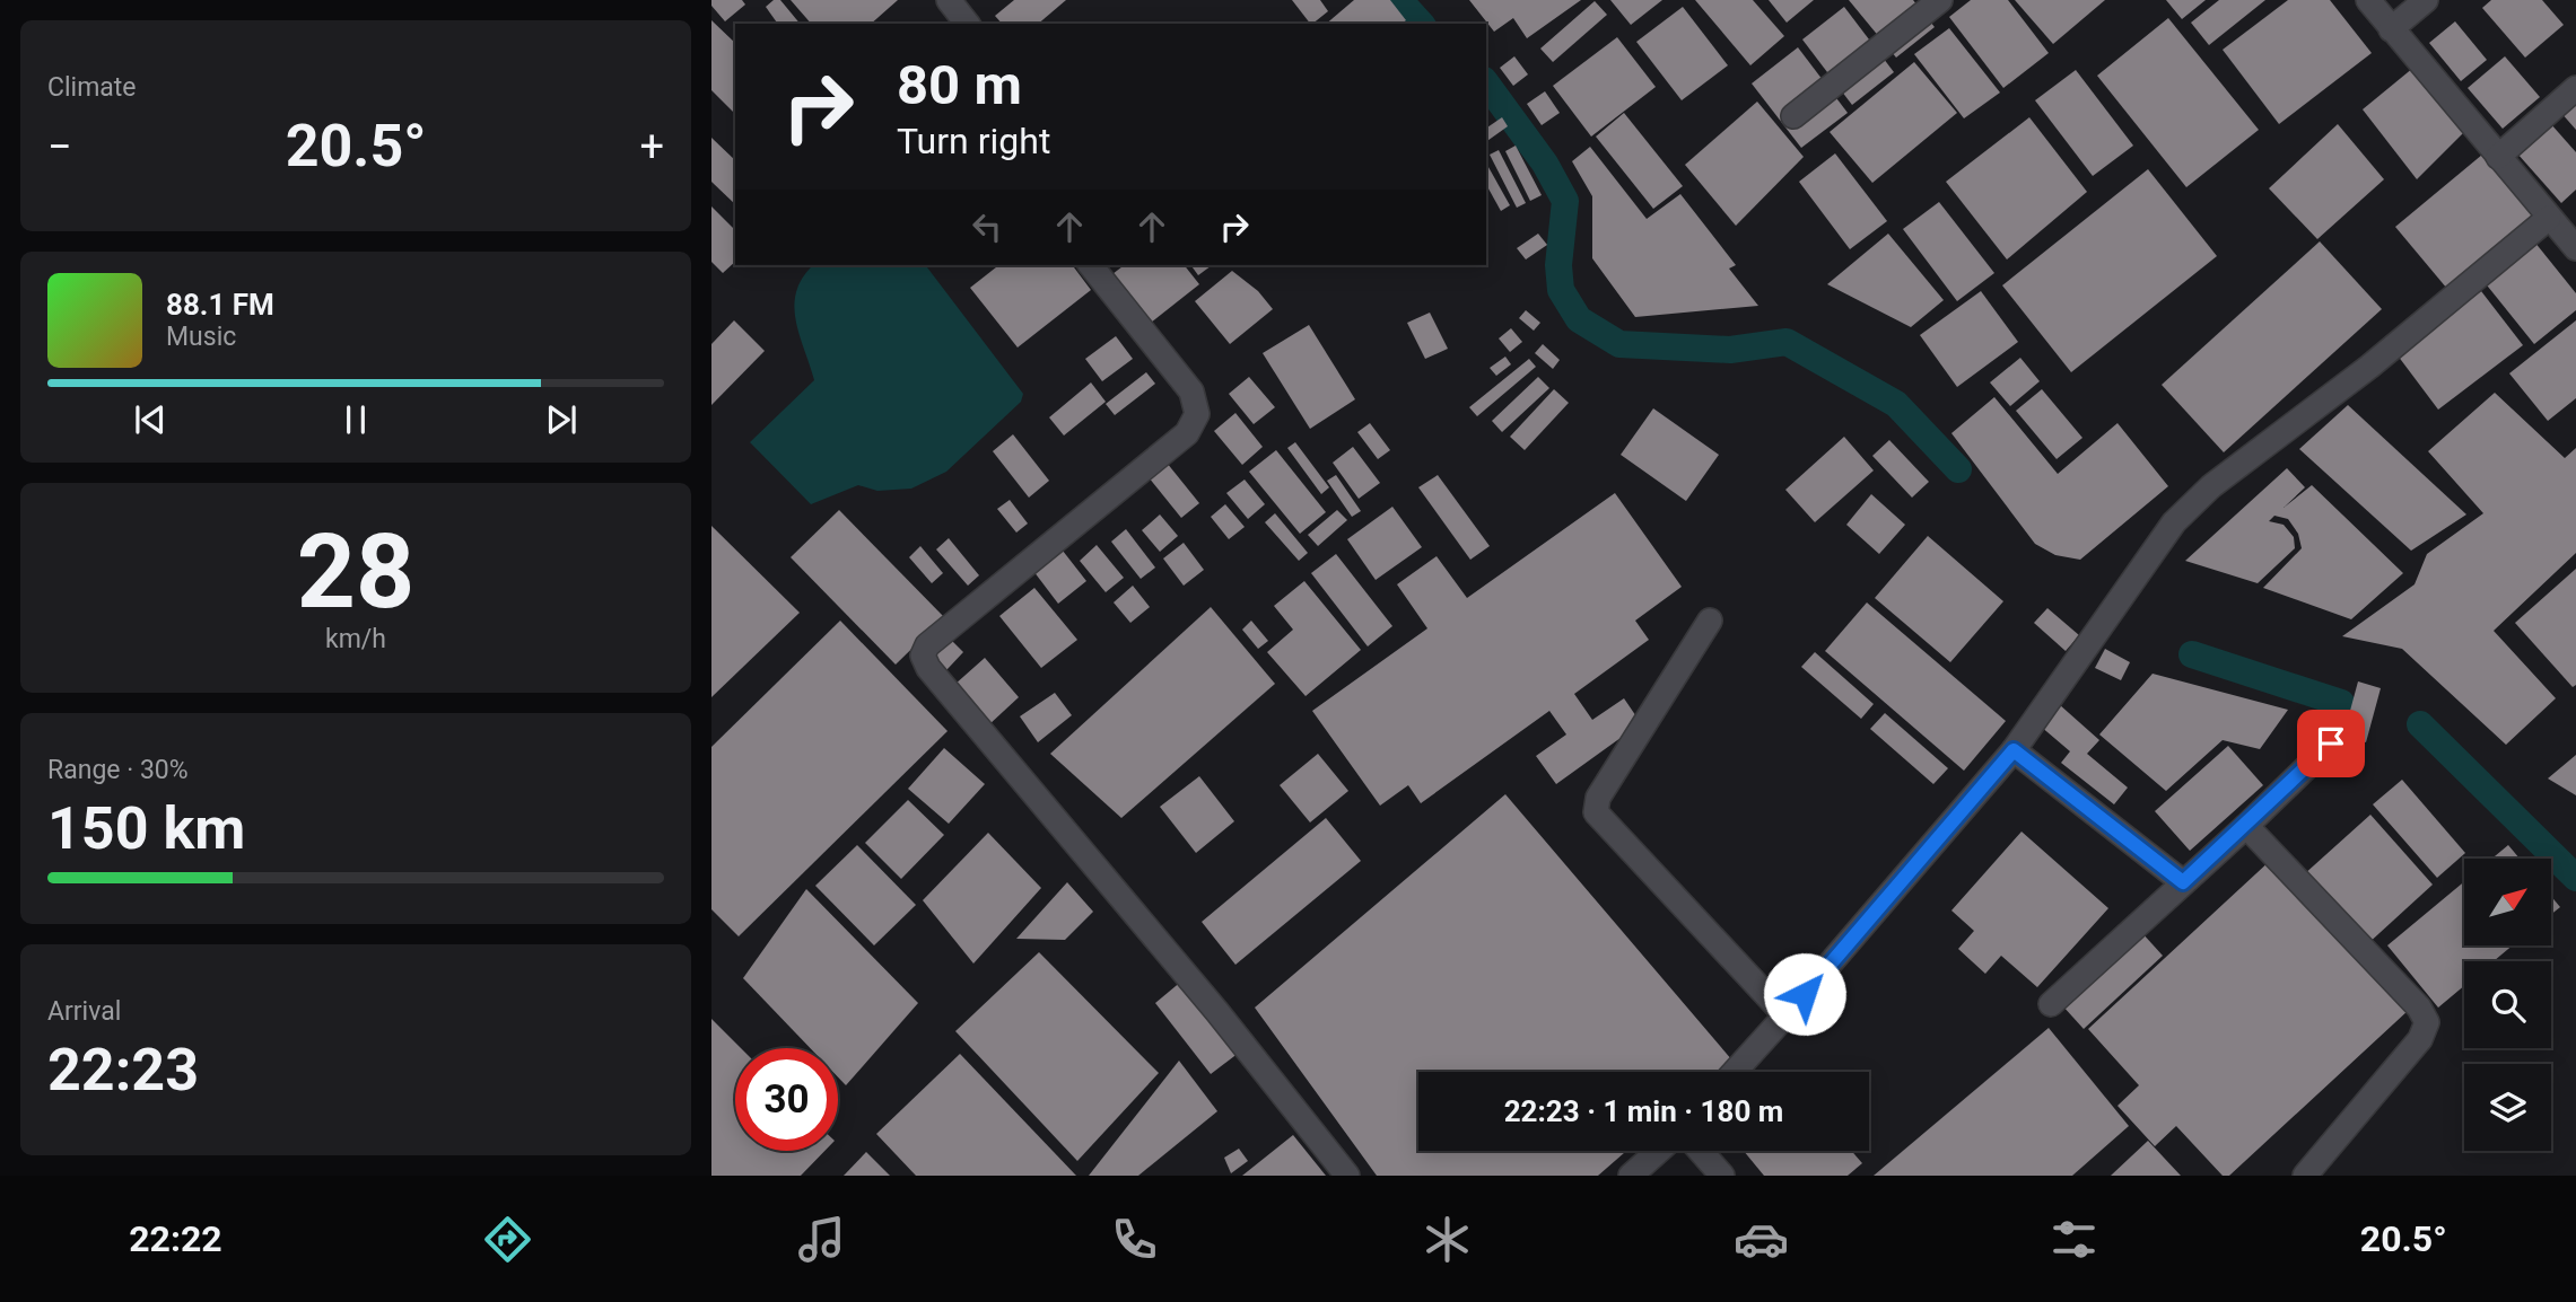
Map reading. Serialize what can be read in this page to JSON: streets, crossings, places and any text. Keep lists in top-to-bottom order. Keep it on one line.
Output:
{"north":"top right","page":{"tile":["Climate",["28","km/h"],["Range · 30%","150 km"],["Arrival","22:23"]],"turn":["80 m","Turn right"],"heat":["−","20.5°","+"],"song":["88.1 FM","Music"],"limit":"30","trip":"22:23 · 1 min · 180 m","tabs":["22:22","20.5°"]}}
